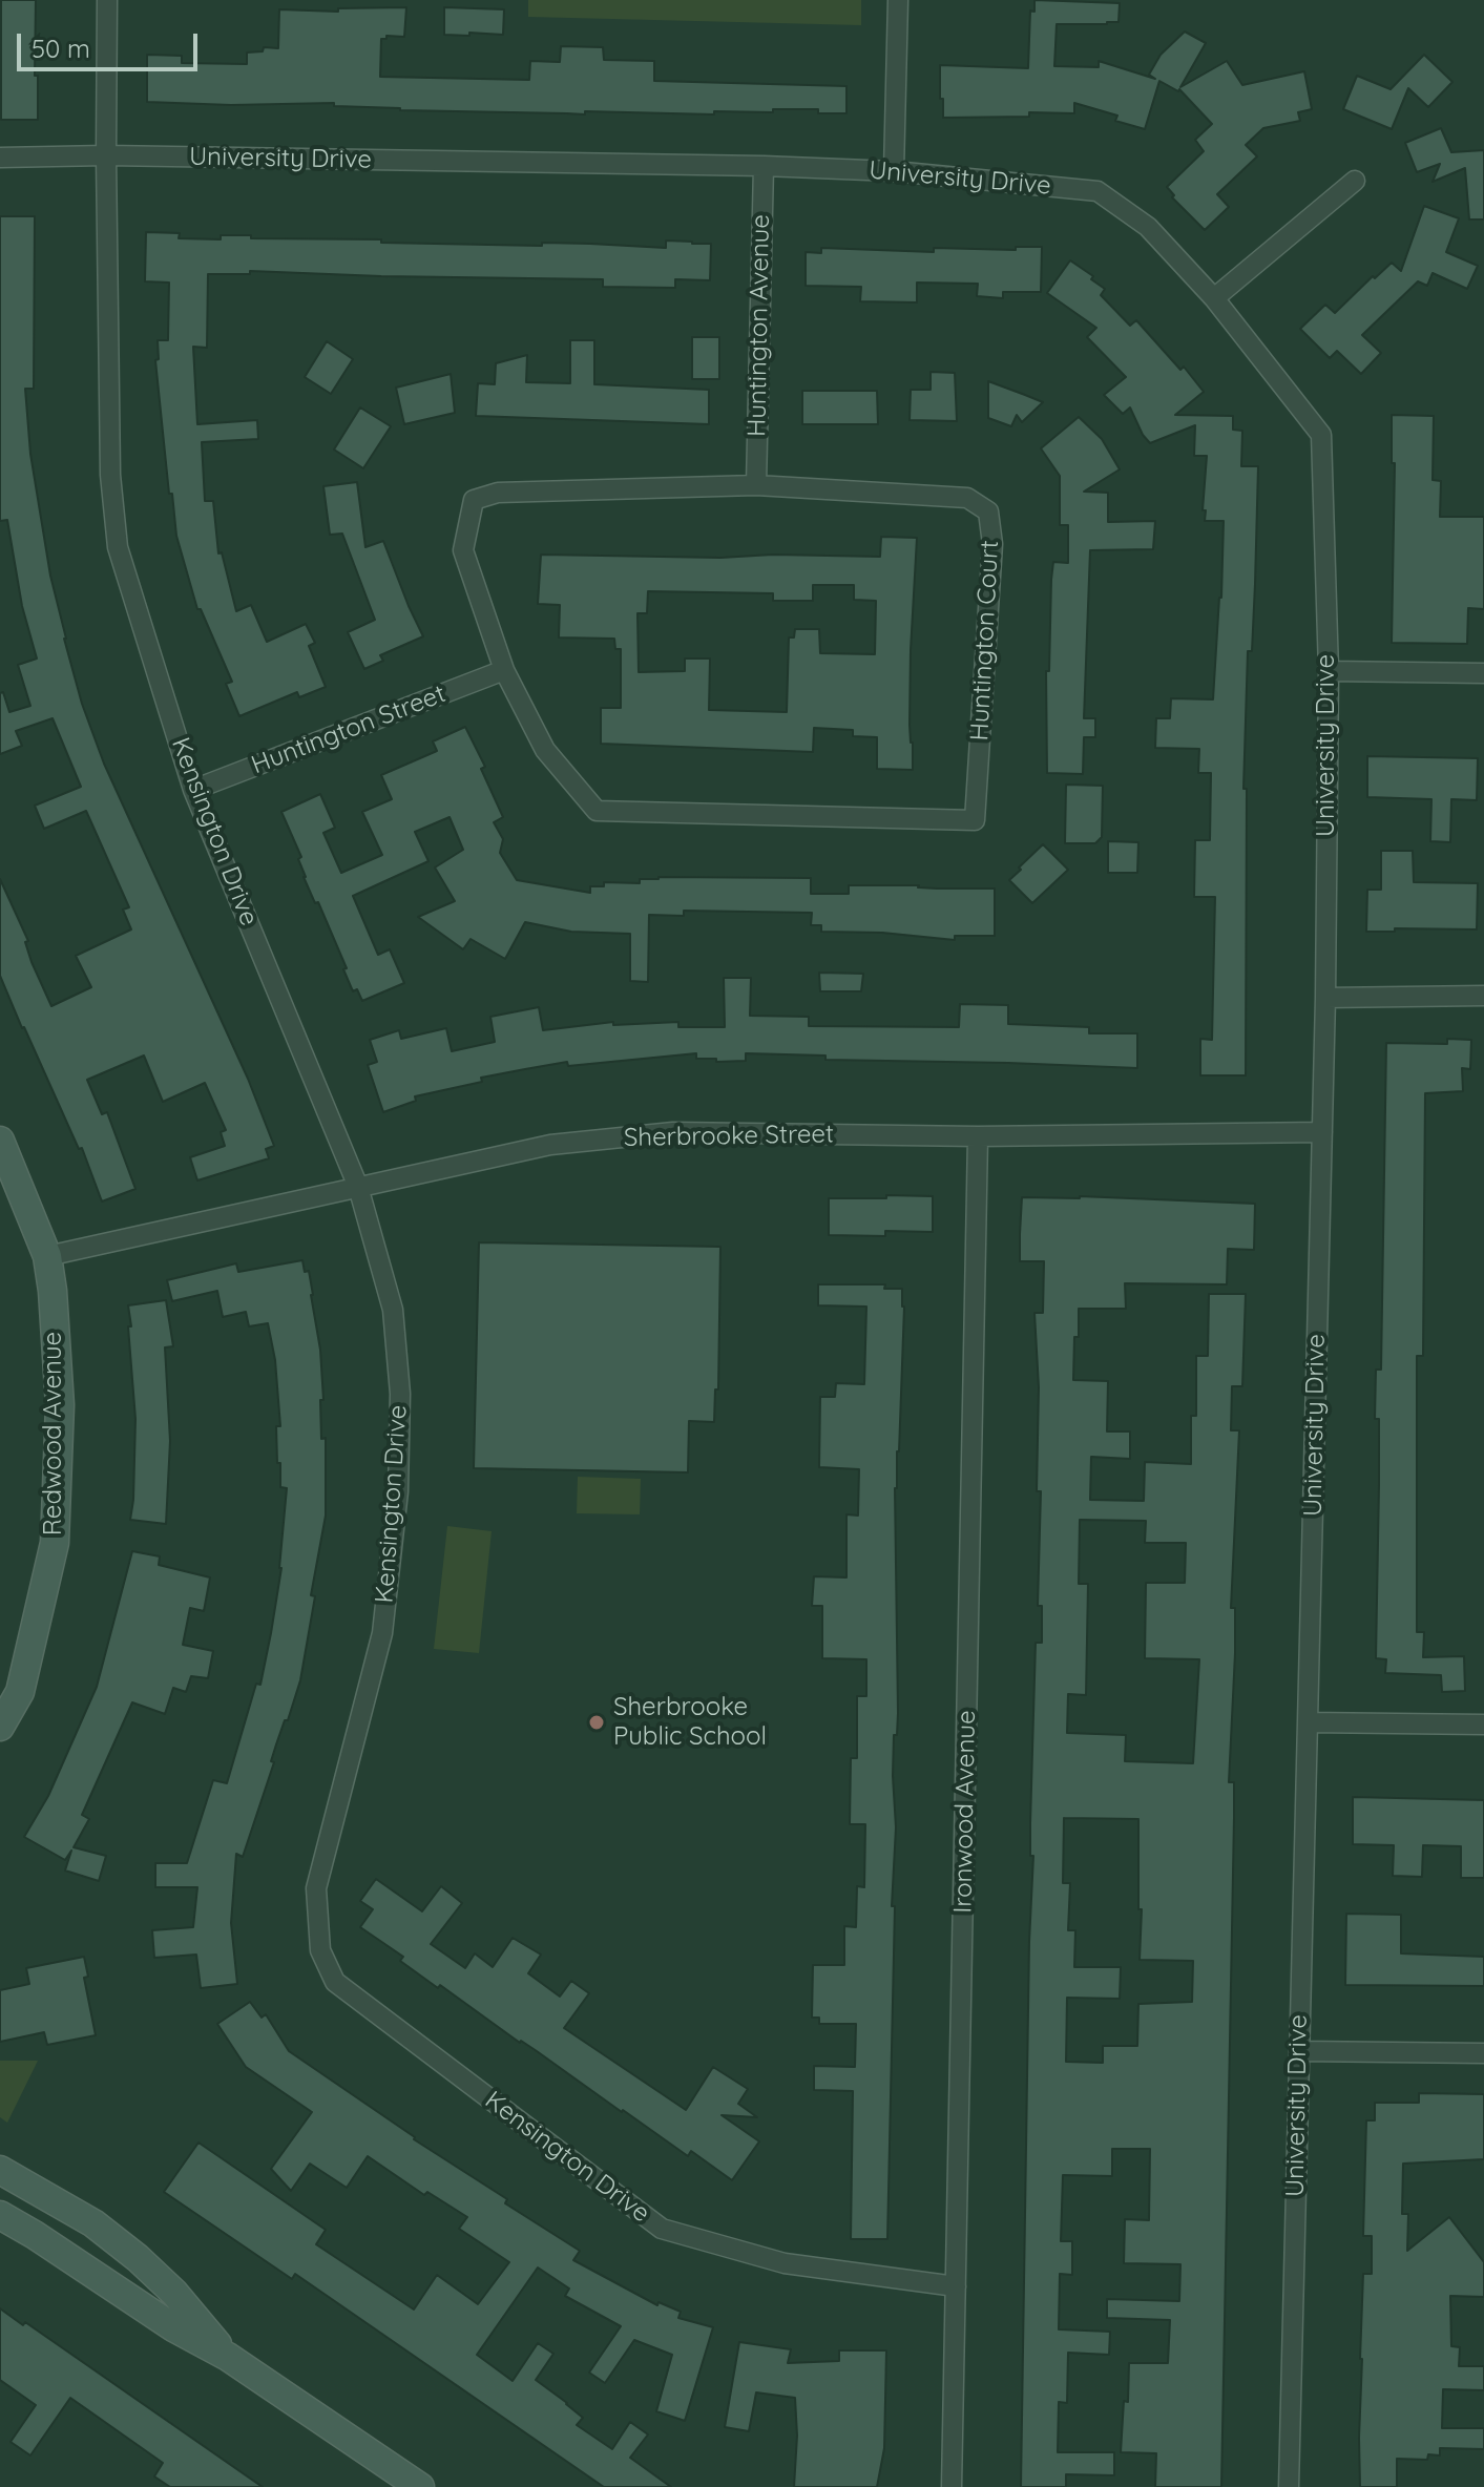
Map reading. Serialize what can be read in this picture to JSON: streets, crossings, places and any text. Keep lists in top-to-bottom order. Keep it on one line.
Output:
{"streets":{"main road":["Redwood Avenue"],"street":["University Drive","Huntington Avenue","Huntington Court","Huntington Street","Kensington Drive","Sherbrooke Street","Ironwood Avenue"]},"crossings":[["University Drive","Huntington Avenue"],["University Drive","Kensington Drive"],["University Drive","Sherbrooke Street"],["Huntington Avenue","Huntington Court"],["Huntington Court","Huntington Street"],["Huntington Street","Kensington Drive"],["Kensington Drive","Sherbrooke Street"],["Kensington Drive","Ironwood Avenue"],["Sherbrooke Street","Redwood Avenue"],["Sherbrooke Street","Ironwood Avenue"]],"places":["Sherbrooke Public School"],"scale_bar":"50 m"}
